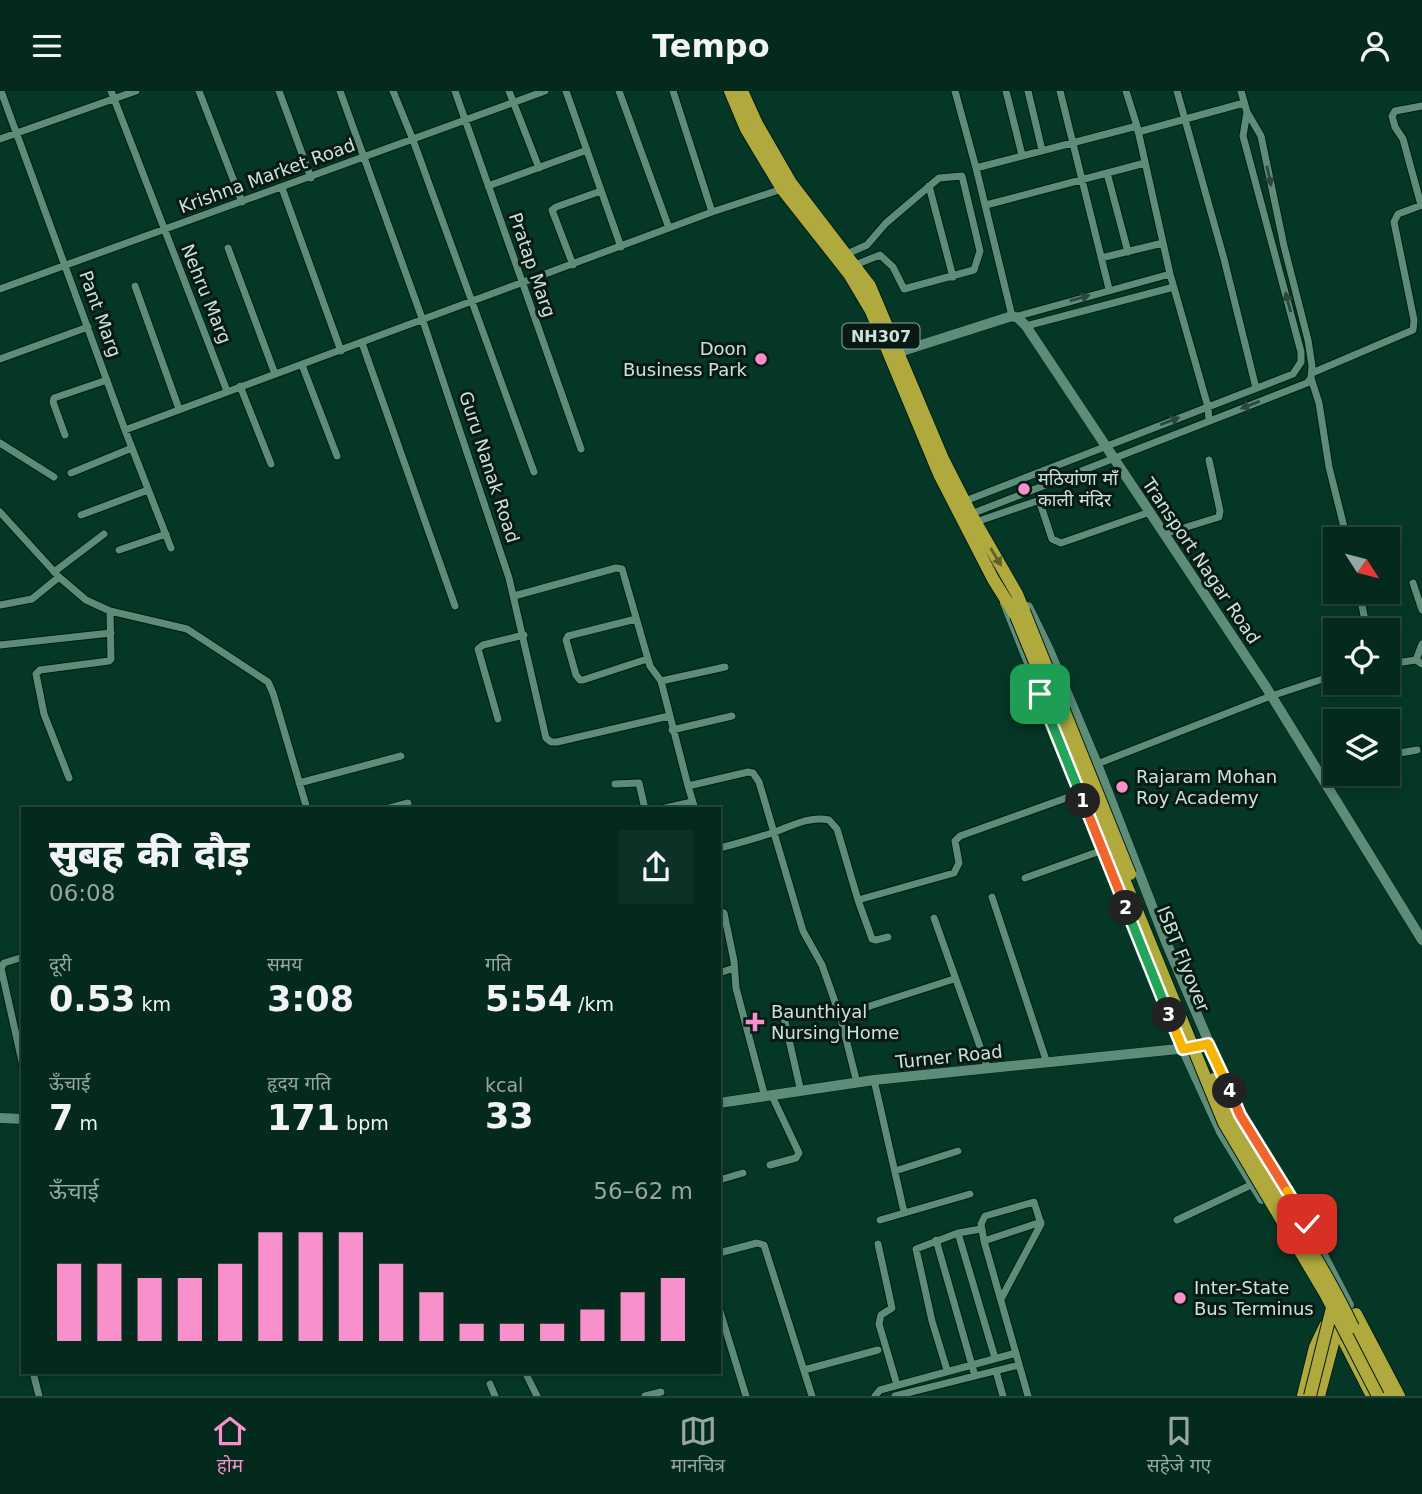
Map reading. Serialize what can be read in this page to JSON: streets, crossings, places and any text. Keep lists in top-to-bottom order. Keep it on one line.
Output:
{"streets":{"highway":["NH307","ISBT Flyover"],"main road":["Transport Nagar Road","Turner Road"],"street":["Krishna Market Road","Pratap Marg","Nehru Marg","Pant Marg","Guru Nanak Road"]},"crossings":[["Krishna Market Road","Pratap Marg"],["Krishna Market Road","Nehru Marg"],["Krishna Market Road","Pant Marg"],["Krishna Market Road","Guru Nanak Road"],["NH307","ISBT Flyover"]],"places":{"other":["Doon Business Park","मठियांणा माँ काली मंदिर","Rajaram Mohan Roy Academy","Inter-State Bus Terminus"],"health":["Baunthiyal Nursing Home"]},"north":"bottom right","page":{"header":"Tempo","pins":["1","2","3","4"],"heading":["सुबह की दौड़","06:08"],"stats":[["दूरी","0.53 km"],["समय","3:08"],["गति","5:54 /km"],["ऊँचाई","7 m"],["हृदय गति","171 bpm"],["kcal","33"]],"chart":["ऊँचाई","56–62 m"],"tabs":["होम","मानचित्र","सहेजे गए"]}}
